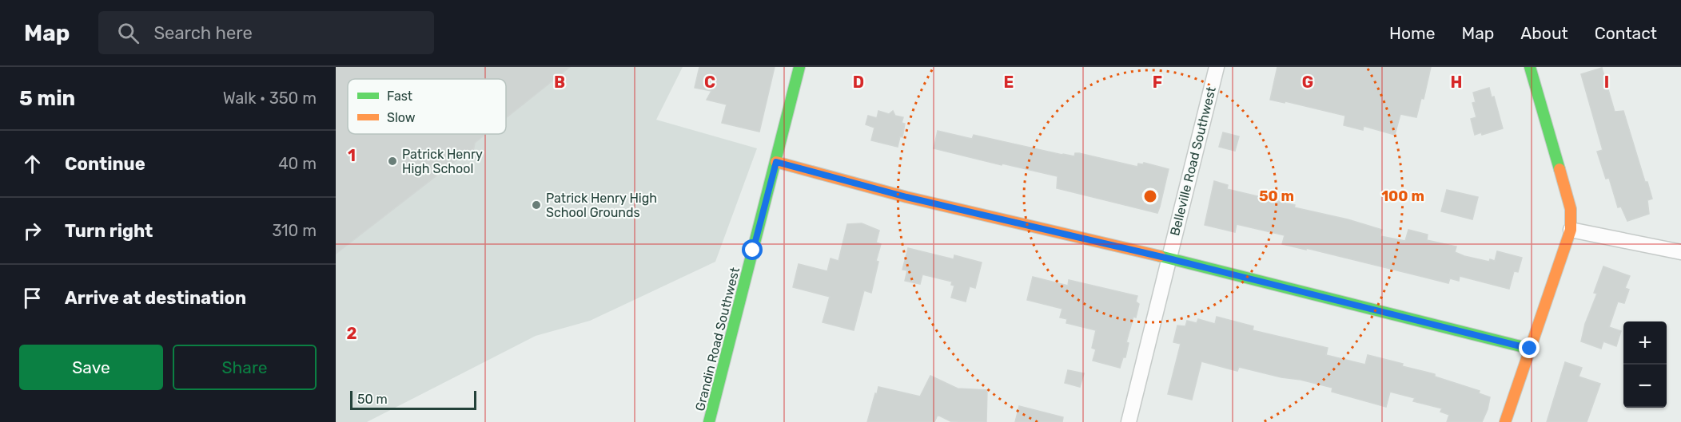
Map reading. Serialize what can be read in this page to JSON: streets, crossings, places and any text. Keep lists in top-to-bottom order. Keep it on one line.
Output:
{"streets":{"street":["Belleville Road Southwest","Grandin Road Southwest"]},"places":["Patrick Henry High School","Patrick Henry High School Grounds"],"legend":["Fast","Slow"],"scale_bar":"50 m","page":{"header":"Map","search":"Search here","nav":["Home","Map","About","Contact"],"heading":["5 min","Walk · 350 m"],"list":[["Continue","40 m"],["Turn right","310 m"],"Arrive at destination"],"map_buttons":["+","−"],"buttons":["Save","Share"],"scale":"50 m"},"grid":{"columns":["B","C","D","E","F","G","H","I"],"rows":["1","2"]},"rings":["50 m","100 m"]}
